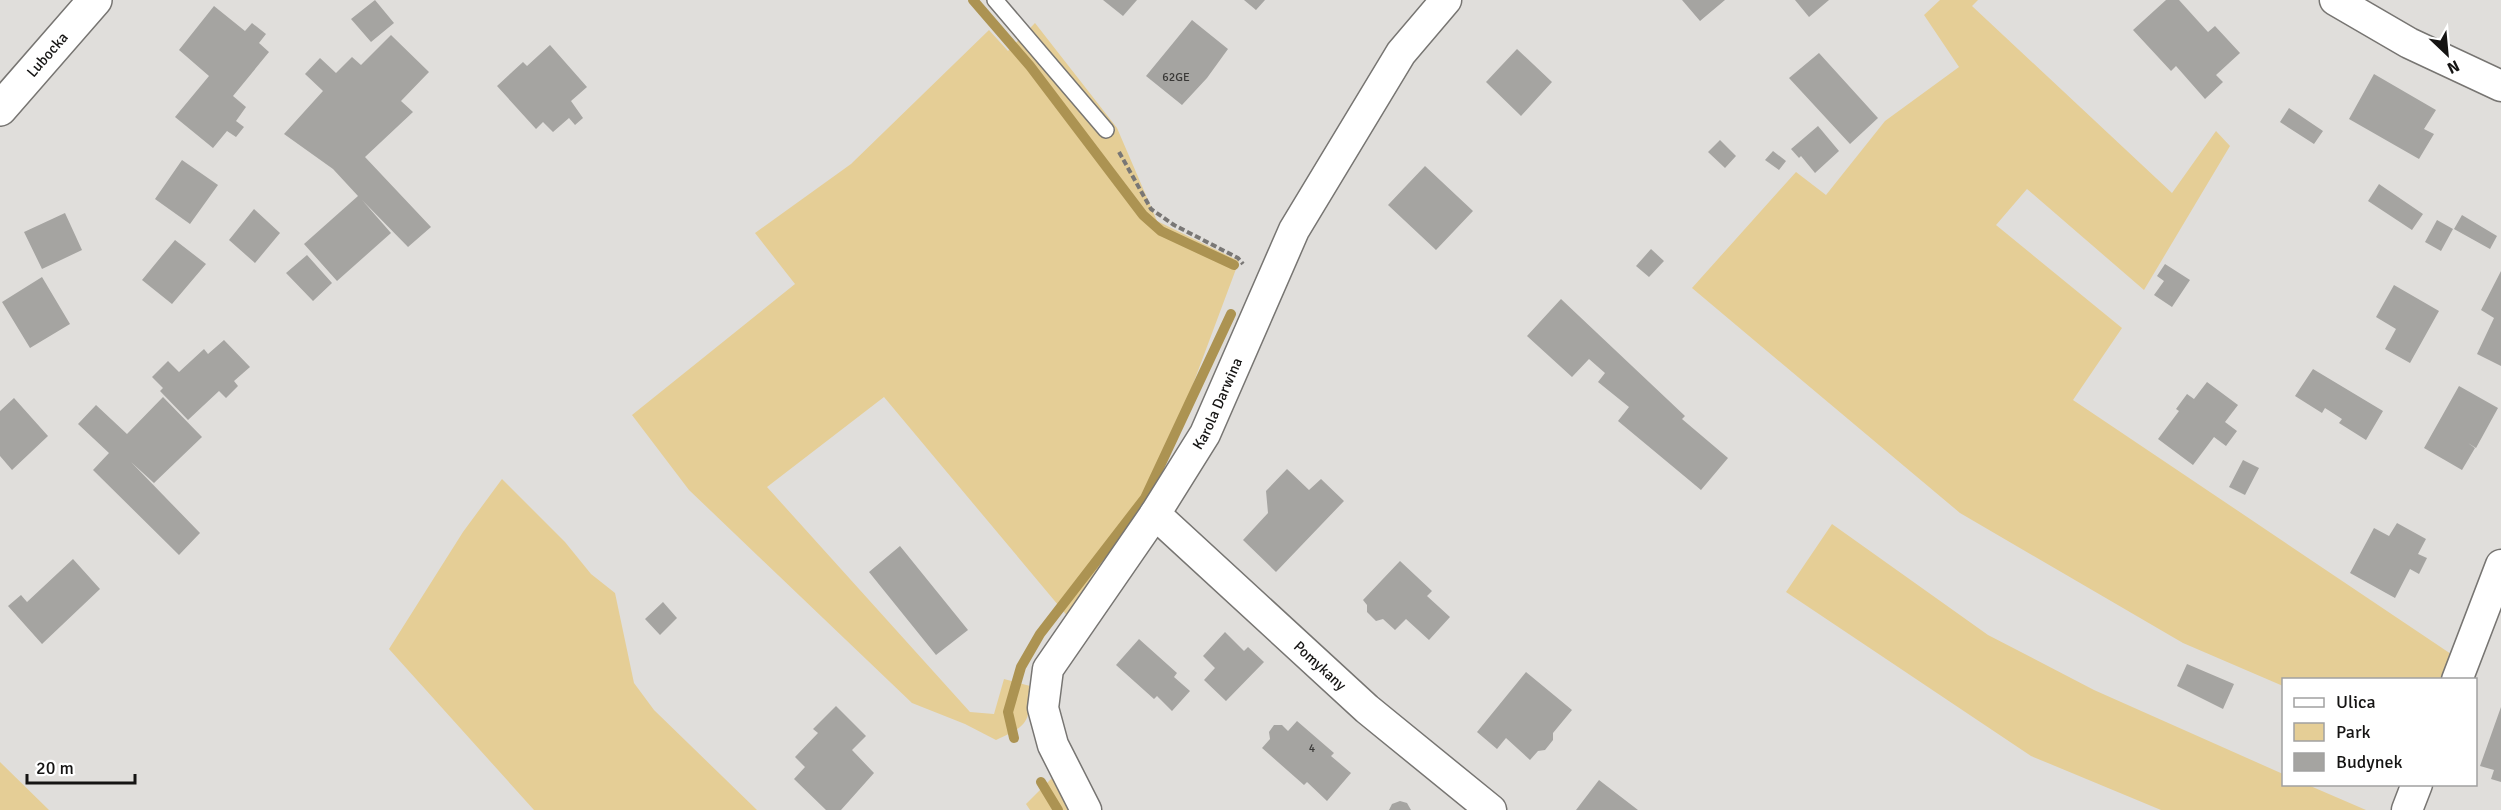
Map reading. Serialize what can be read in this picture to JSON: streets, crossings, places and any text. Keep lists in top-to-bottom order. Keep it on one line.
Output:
{"streets":{"street":["Lubocka","Karola Darwina","Pomykany"]},"crossings":[["Karola Darwina","Pomykany"]],"house_numbers":["62GE","4"],"legend":["Ulica","Park","Budynek"],"scale_bar":"20 m","north":"bottom right"}
